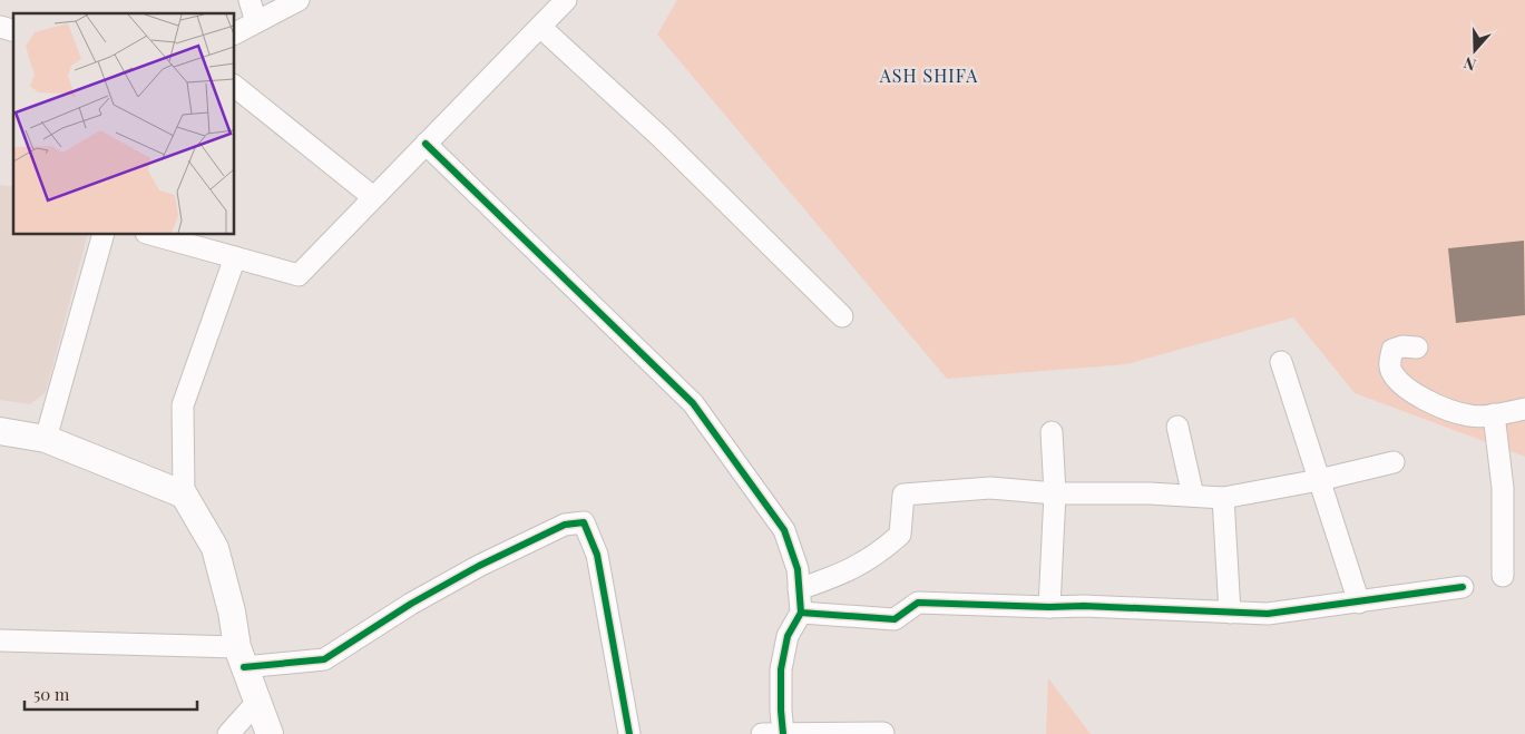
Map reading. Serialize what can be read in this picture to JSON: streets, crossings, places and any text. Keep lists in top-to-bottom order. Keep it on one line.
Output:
{"districts":["ASH SHIFA"],"scale_bar":"50 m","north":"bottom"}
